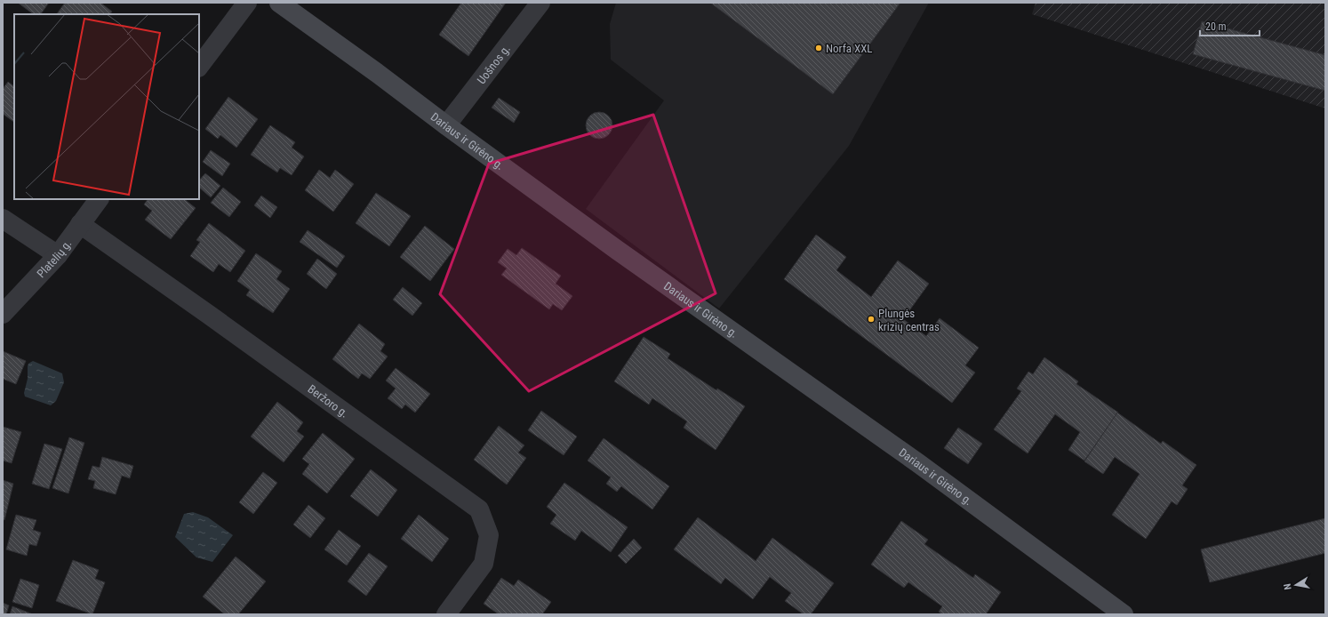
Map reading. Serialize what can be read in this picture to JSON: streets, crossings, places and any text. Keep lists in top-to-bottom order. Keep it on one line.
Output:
{"streets":{"main road":["Dariaus ir Girėno g."],"street":["Uošnos g.","Platelių g.","Beržoro g."]},"crossings":[["Uošnos g.","Dariaus ir Girėno g."],["Platelių g.","Beržoro g."]],"places":["Norfa XXL","Plungės krizių centras"],"scale_bar":"20 m","north":"left"}
